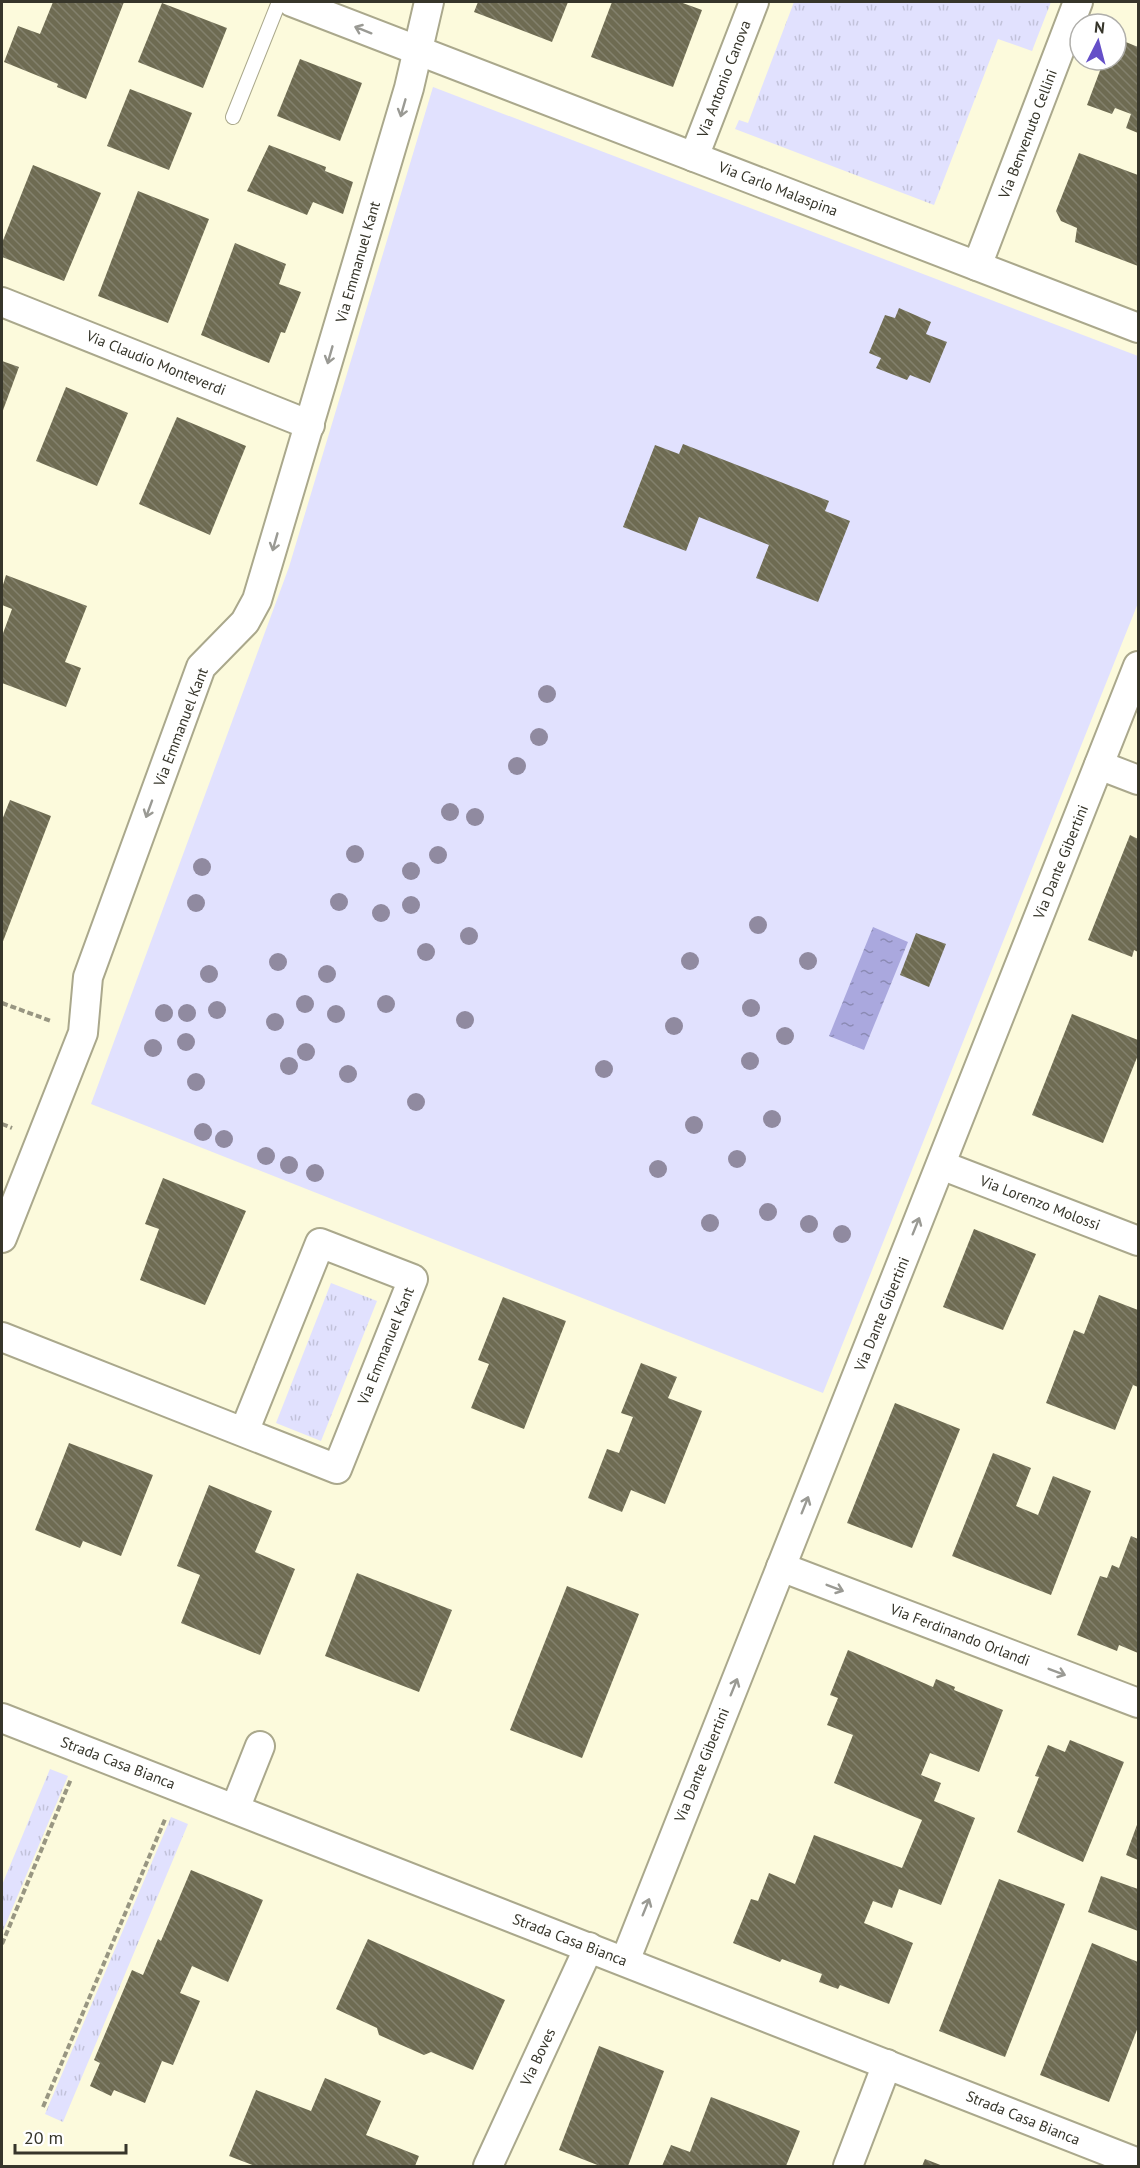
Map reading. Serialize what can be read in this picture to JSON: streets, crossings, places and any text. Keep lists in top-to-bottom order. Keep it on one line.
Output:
{"streets":{"street":["Via Antonio Canova","Via Benvenuto Cellini","Via Carlo Malaspina","Via Emmanuel Kant","Via Claudio Monteverdi","Via Dante Gibertini","Via Lorenzo Molossi","Via Ferdinando Orlandi","Strada Casa Bianca","Via Boves"]},"crossings":[["Via Antonio Canova","Via Carlo Malaspina"],["Via Benvenuto Cellini","Via Carlo Malaspina"],["Via Carlo Malaspina","Via Emmanuel Kant"],["Via Emmanuel Kant","Via Claudio Monteverdi"],["Via Dante Gibertini","Via Lorenzo Molossi"],["Via Dante Gibertini","Via Ferdinando Orlandi"],["Via Dante Gibertini","Strada Casa Bianca"],["Strada Casa Bianca","Via Boves"]],"one_way":["Via Emmanuel Kant","Via Dante Gibertini","Via Ferdinando Orlandi"],"scale_bar":"20 m","north":"top"}
